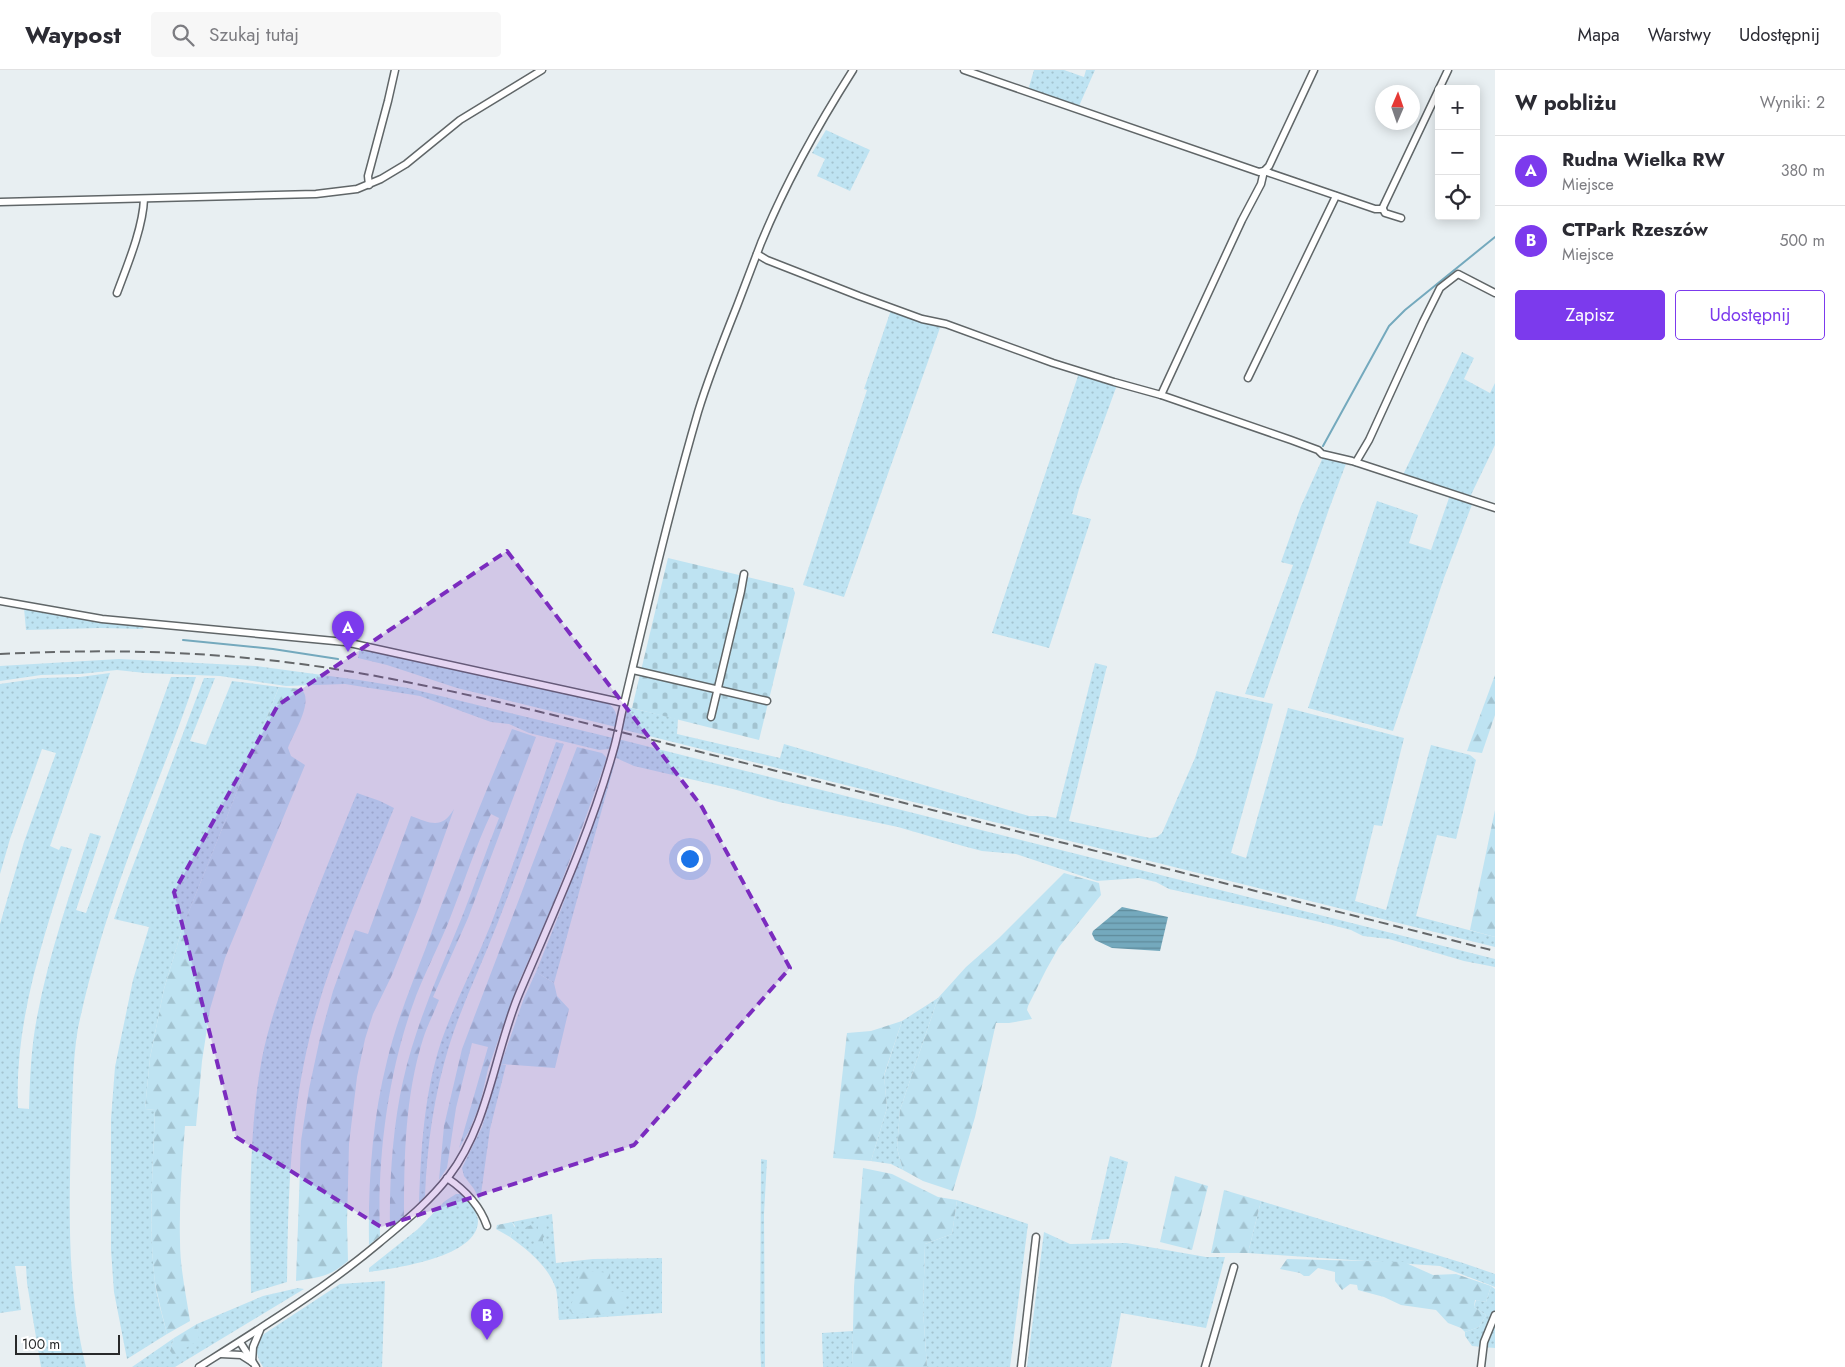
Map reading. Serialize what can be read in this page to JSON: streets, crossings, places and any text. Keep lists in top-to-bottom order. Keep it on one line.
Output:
{"scale_bar":"100 m","north":"top","page":{"header":"Waypost","search":"Szukaj tutaj","nav":["Mapa","Warstwy","Udostępnij"],"heading":["W pobliżu","Wyniki: 2"],"map_buttons":["+","−"],"list":[{"mark":"A","name":"Rudna Wielka RW","note":"Miejsce","value":"380 m"},{"mark":"B","name":"CTPark Rzeszów","note":"Miejsce","value":"500 m"}],"buttons":["Zapisz","Udostępnij"],"pins":["A","B"],"scale":"100 m"}}
